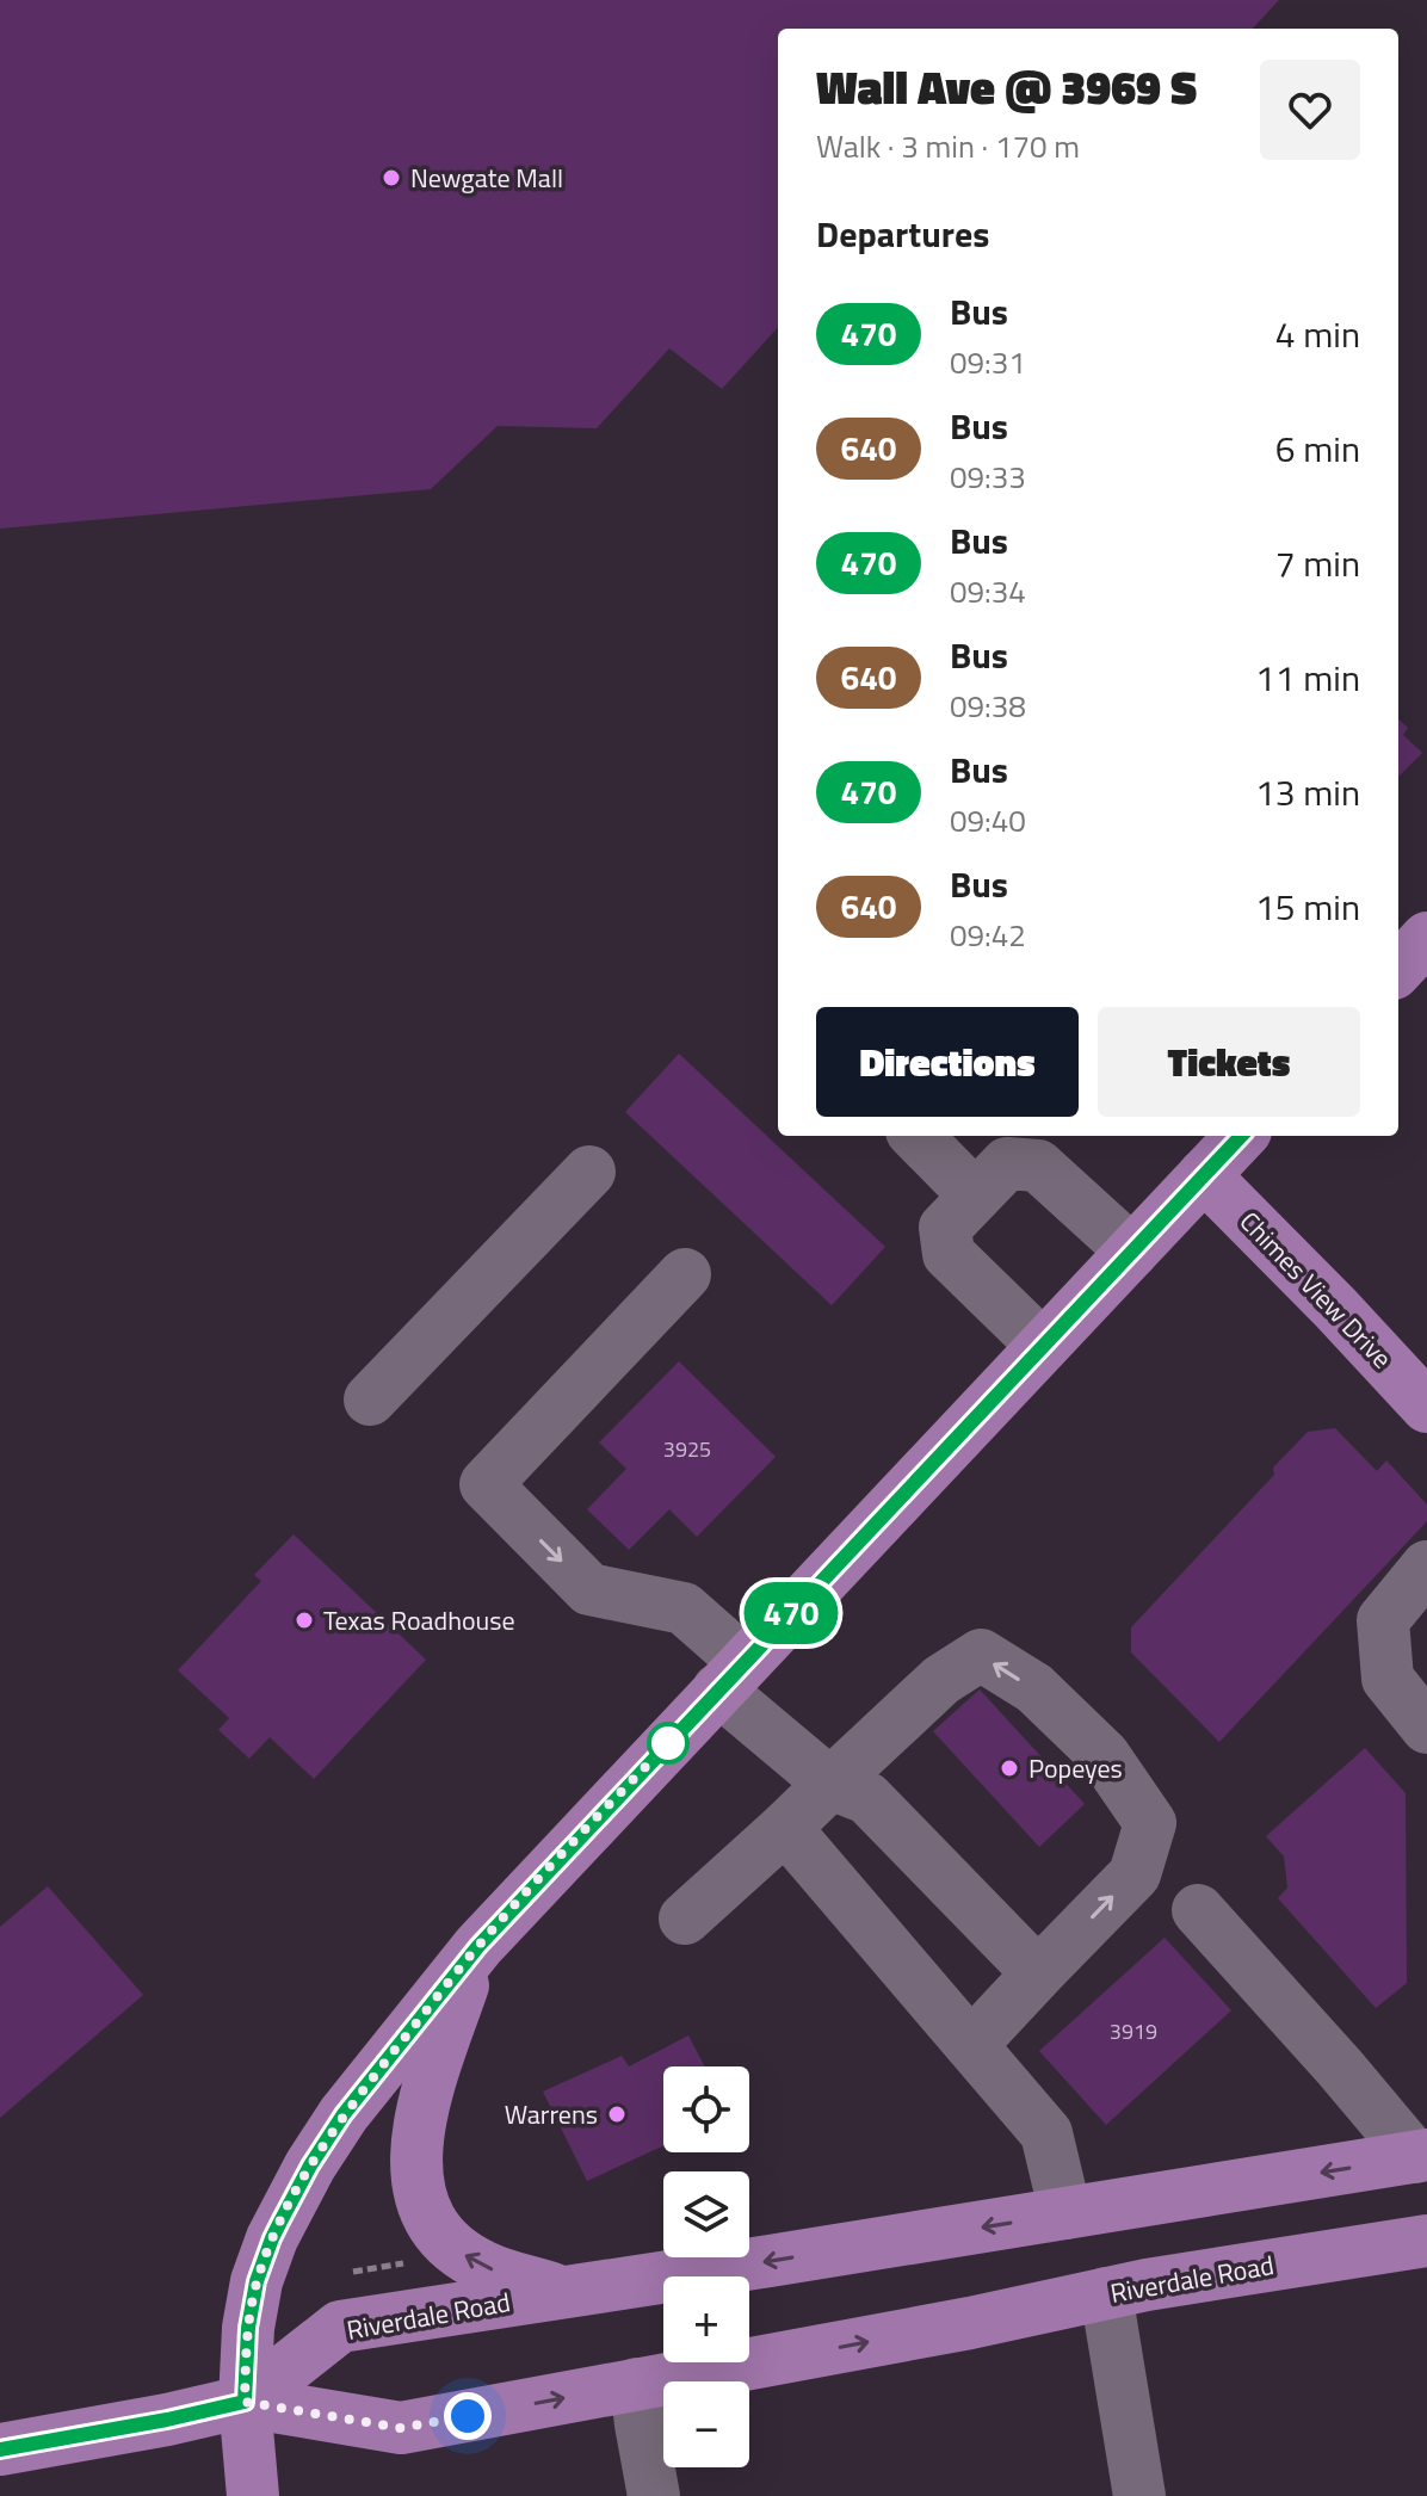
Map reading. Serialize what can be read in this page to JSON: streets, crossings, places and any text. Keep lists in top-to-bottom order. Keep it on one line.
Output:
{"streets":{"main road":["Chimes View Drive","Riverdale Road"]},"places":["Newgate Mall","Texas Roadhouse","Popeyes","Warrens"],"lines":["bus line 470"],"house_numbers":["3925","3919"],"page":{"on_map":"470","heading":[["Wall Ave @ 3969 S","Walk · 3 min · 170 m"],"Departures"],"list":[{"mark":"470","name":"Bus","note":"09:31","value":"4 min"},{"mark":"640","name":"Bus","note":"09:33","value":"6 min"},{"mark":"470","name":"Bus","note":"09:34","value":"7 min"},{"mark":"640","name":"Bus","note":"09:38","value":"11 min"},{"mark":"470","name":"Bus","note":"09:40","value":"13 min"},{"mark":"640","name":"Bus","note":"09:42","value":"15 min"}],"buttons":["Directions","Tickets"],"map_buttons":["+","−"]}}
